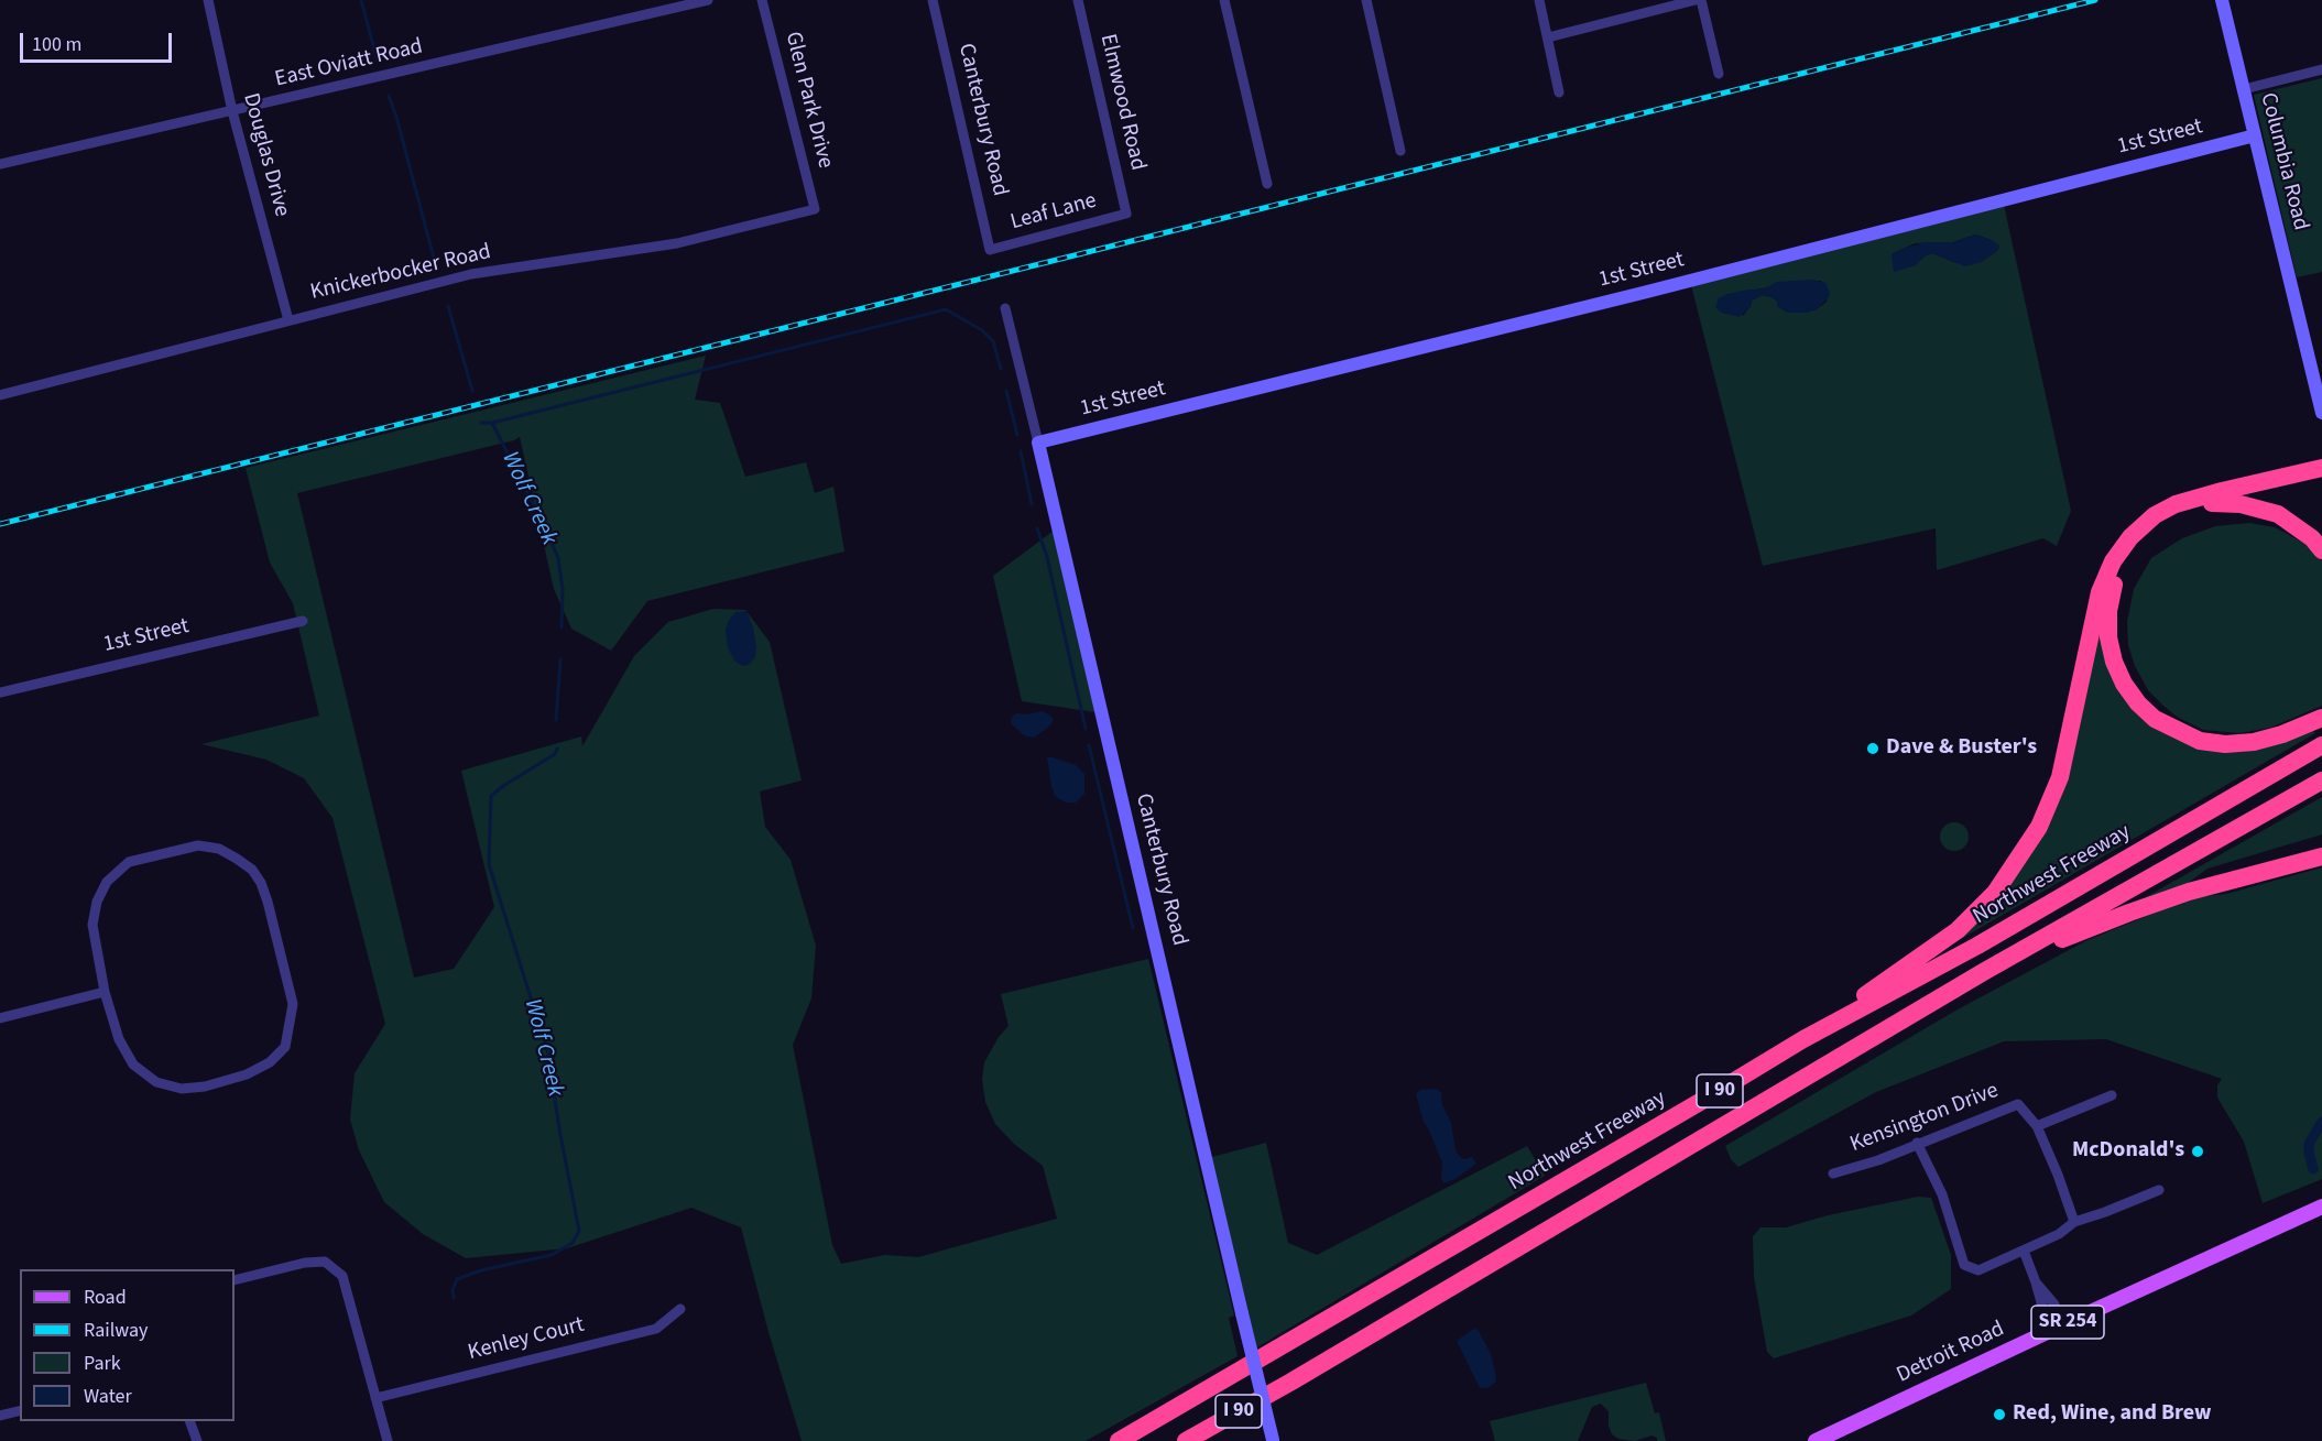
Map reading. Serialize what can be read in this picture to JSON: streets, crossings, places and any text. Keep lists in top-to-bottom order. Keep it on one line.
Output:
{"streets":{"highway":["Northwest Freeway","I 90"],"main road":["SR 254","Detroit Road"],"street":["East Oviatt Road","Glen Park Drive","Elmwood Road","Canterbury Road","1st Street","Douglas Drive","Columbia Road","Leaf Lane","Knickerbocker Road","Kensington Drive","Kenley Court"]},"crossings":[["East Oviatt Road","Douglas Drive"],["Glen Park Drive","Knickerbocker Road"],["Elmwood Road","Leaf Lane"],["Canterbury Road","1st Street"],["Canterbury Road","Leaf Lane"],["1st Street","Columbia Road"],["Douglas Drive","Knickerbocker Road"]],"water":["Wolf Creek"],"places":["Dave & Buster's","McDonald's","Red, Wine, and Brew"],"legend":["Road","Railway","Park","Water"],"scale_bar":"100 m"}
